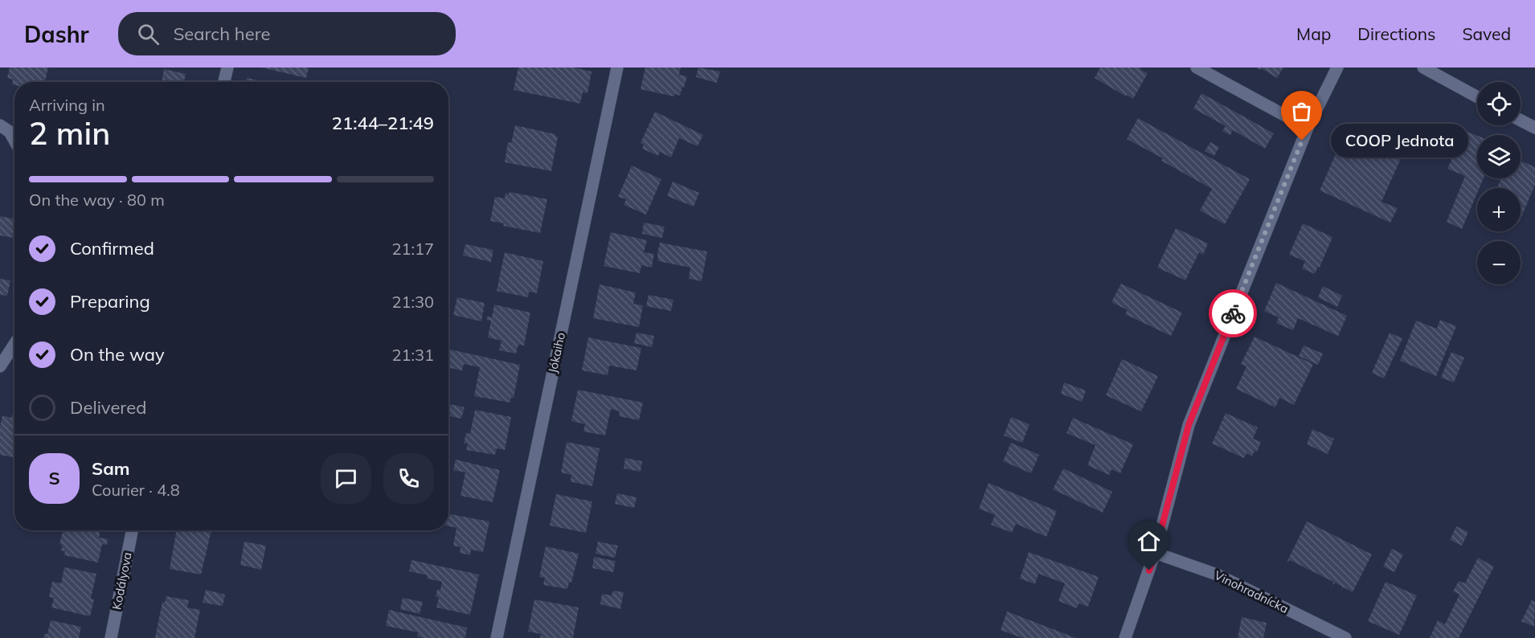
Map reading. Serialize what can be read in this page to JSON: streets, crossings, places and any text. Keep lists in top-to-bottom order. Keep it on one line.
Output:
{"streets":{"street":["Jókaiho","Kodályova","Vinohradnícka"]},"places":["COOP Jednota"],"page":{"header":"Dashr","search":"Search here","nav":["Map","Directions","Saved"],"map_buttons":["+","−"],"heading":["2 min","Arriving in","21:44–21:49"],"panel":["Sam","Courier · 4.8"],"bubble":"COOP Jednota","bar":"On the way · 80 m","list":[["Confirmed","21:17"],["Preparing","21:30"],["On the way","21:31"],"Delivered"],"round":"S"}}
